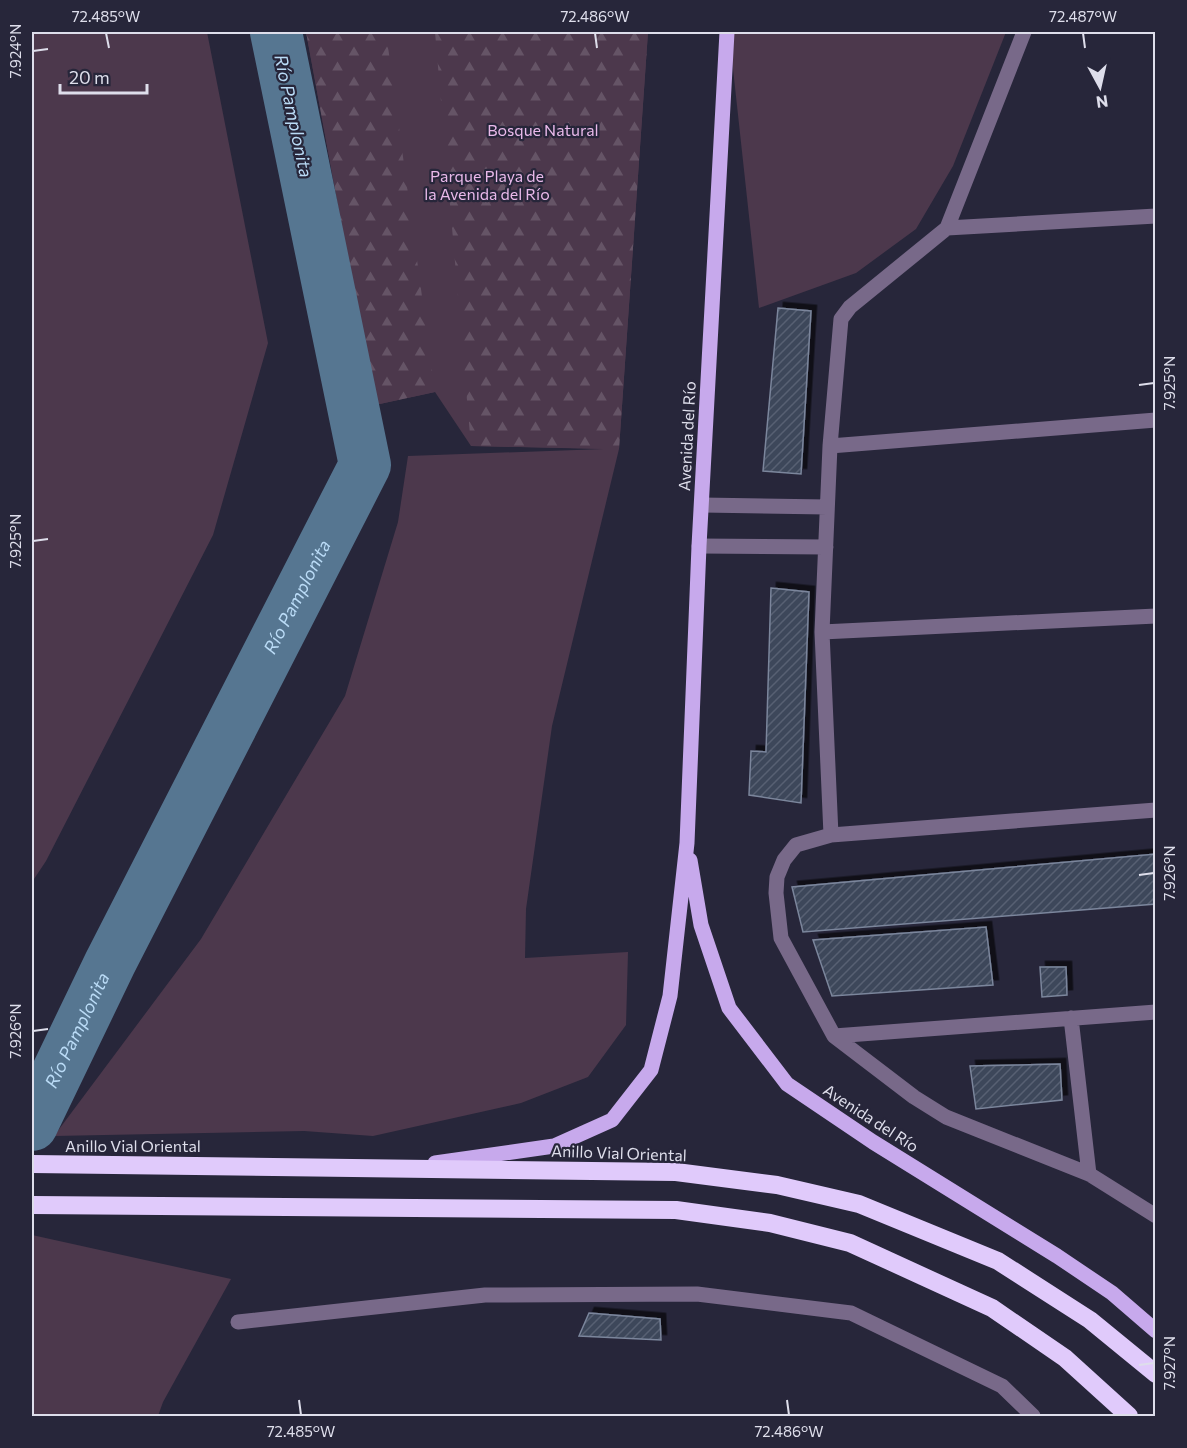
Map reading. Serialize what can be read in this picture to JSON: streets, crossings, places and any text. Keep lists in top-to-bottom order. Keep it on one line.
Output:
{"streets":{"highway":["Anillo Vial Oriental"],"main road":["Avenida del Río"]},"crossings":[["Avenida del Río","Anillo Vial Oriental"]],"water":["Río Pamplonita"],"parks":["Bosque Natural","Parque Playa de la Avenida del Río"],"scale_bar":"20 m","north":"bottom","coordinates":["72.485°W","72.486°W","72.487°W","7.924°N","7.925°N","7.926°N","7.927°N"]}
